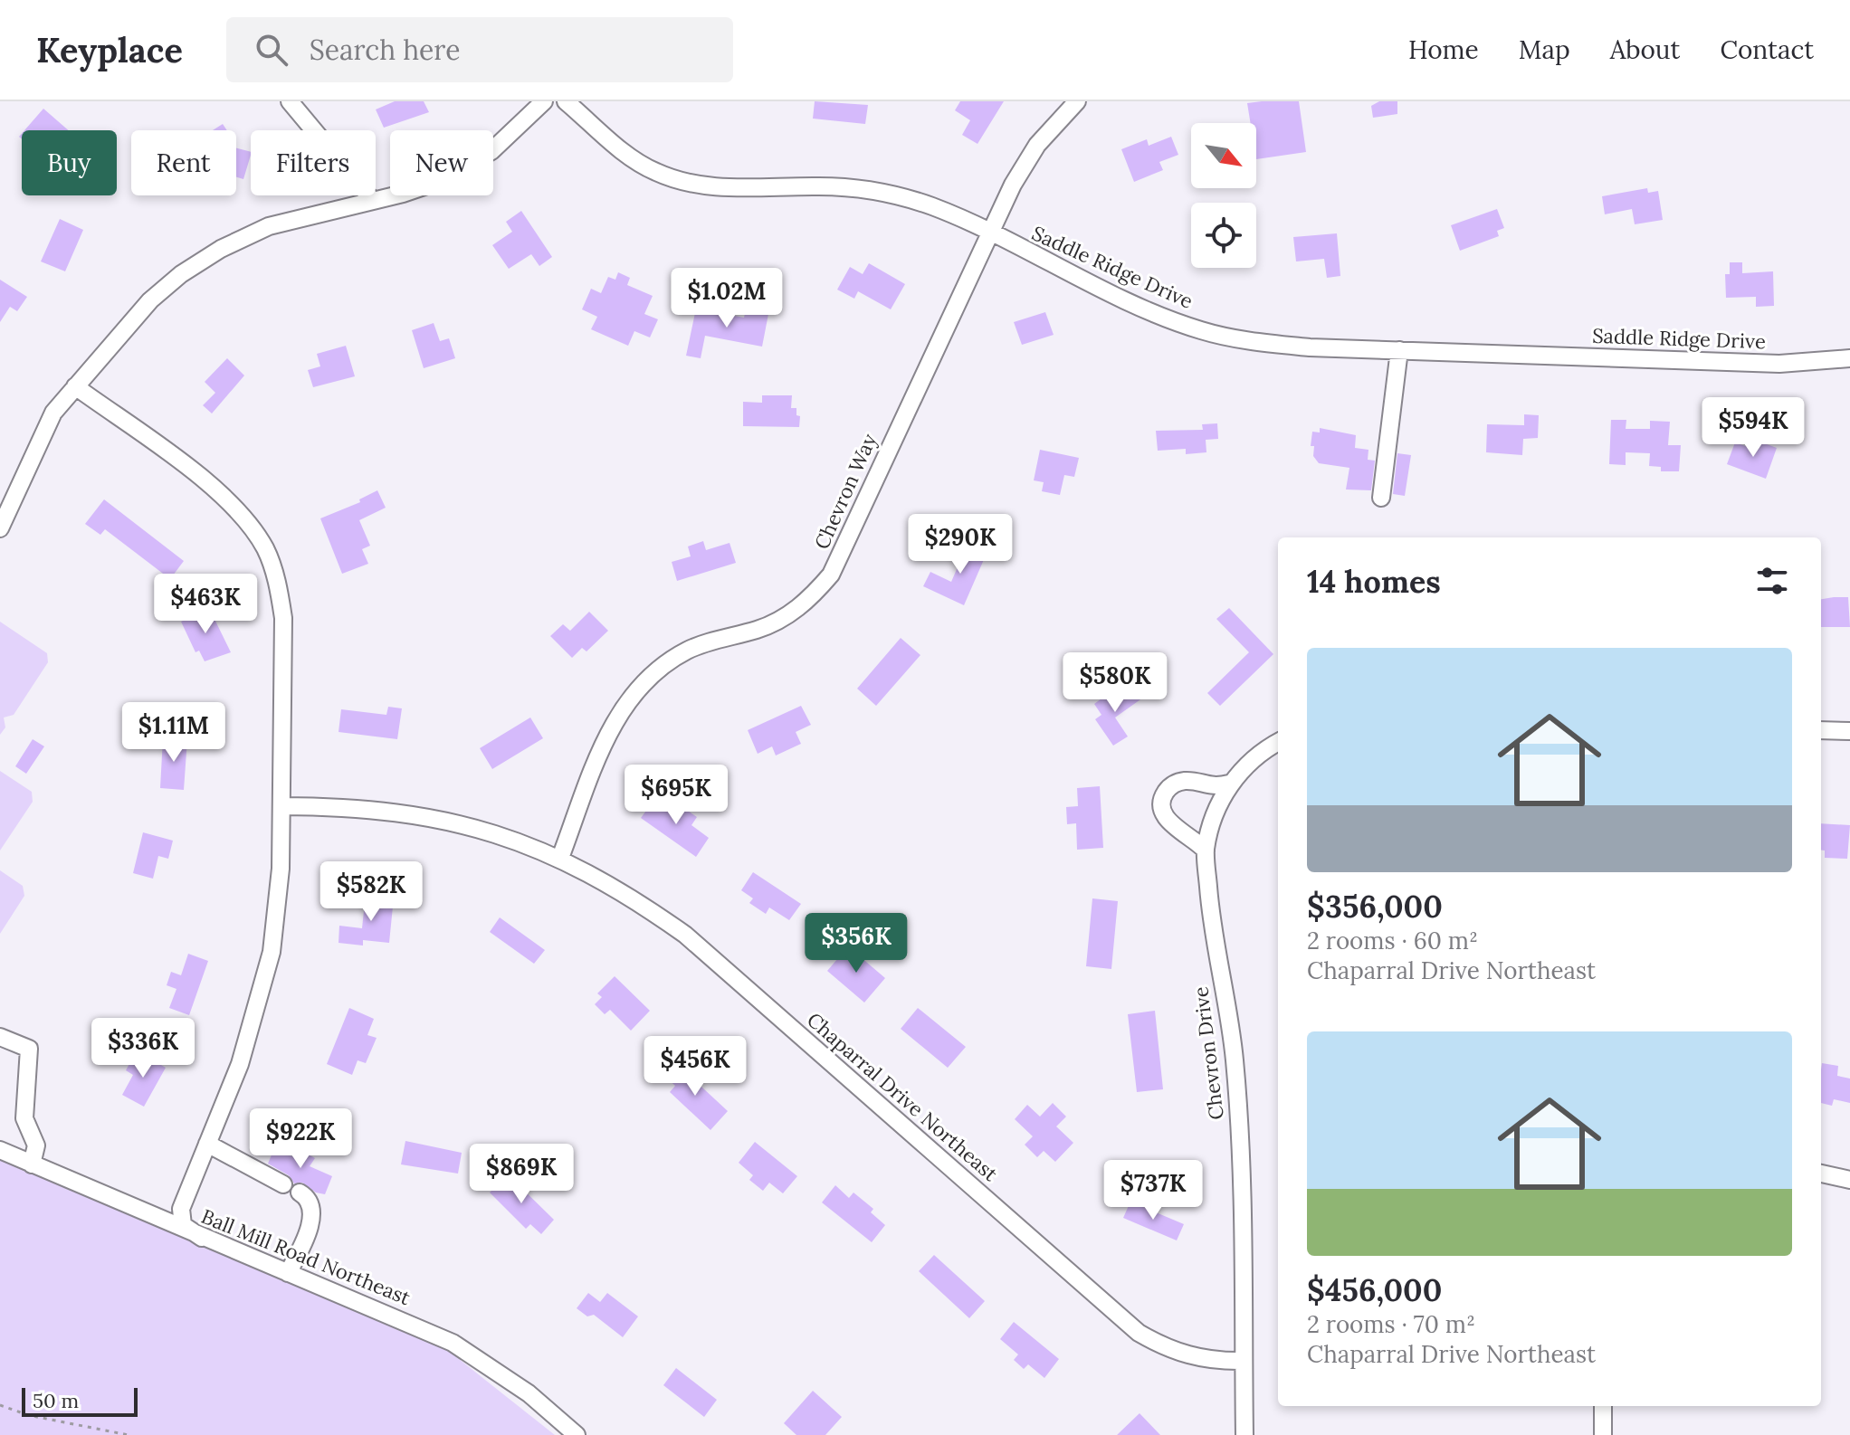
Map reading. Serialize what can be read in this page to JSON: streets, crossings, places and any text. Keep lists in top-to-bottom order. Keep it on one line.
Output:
{"streets":{"street":["Saddle Ridge Drive","Chevron Way","Chevron Drive","Chaparral Drive Northeast","Ball Mill Road Northeast"]},"crossings":[["Saddle Ridge Drive","Chevron Way"],["Chevron Way","Chaparral Drive Northeast"],["Chevron Drive","Chaparral Drive Northeast"]],"scale_bar":"50 m","north":"bottom right","page":{"header":"Keyplace","search":"Search here","nav":["Home","Map","About","Contact"],"chip":["Buy","Rent","Filters","New"],"price":["$1.02M","$594K","$290K","$463K","$580K","$1.11M","$695K","$582K","$356K","$336K","$456K","$922K","$869K","$737K"],"heading":"14 homes","list":[{"name":"$356,000","note":"2 rooms · 60 m² · Chaparral Drive Northeast"},{"name":"$456,000","note":"2 rooms · 70 m² · Chaparral Drive Northeast"}],"scale":"50 m"}}
